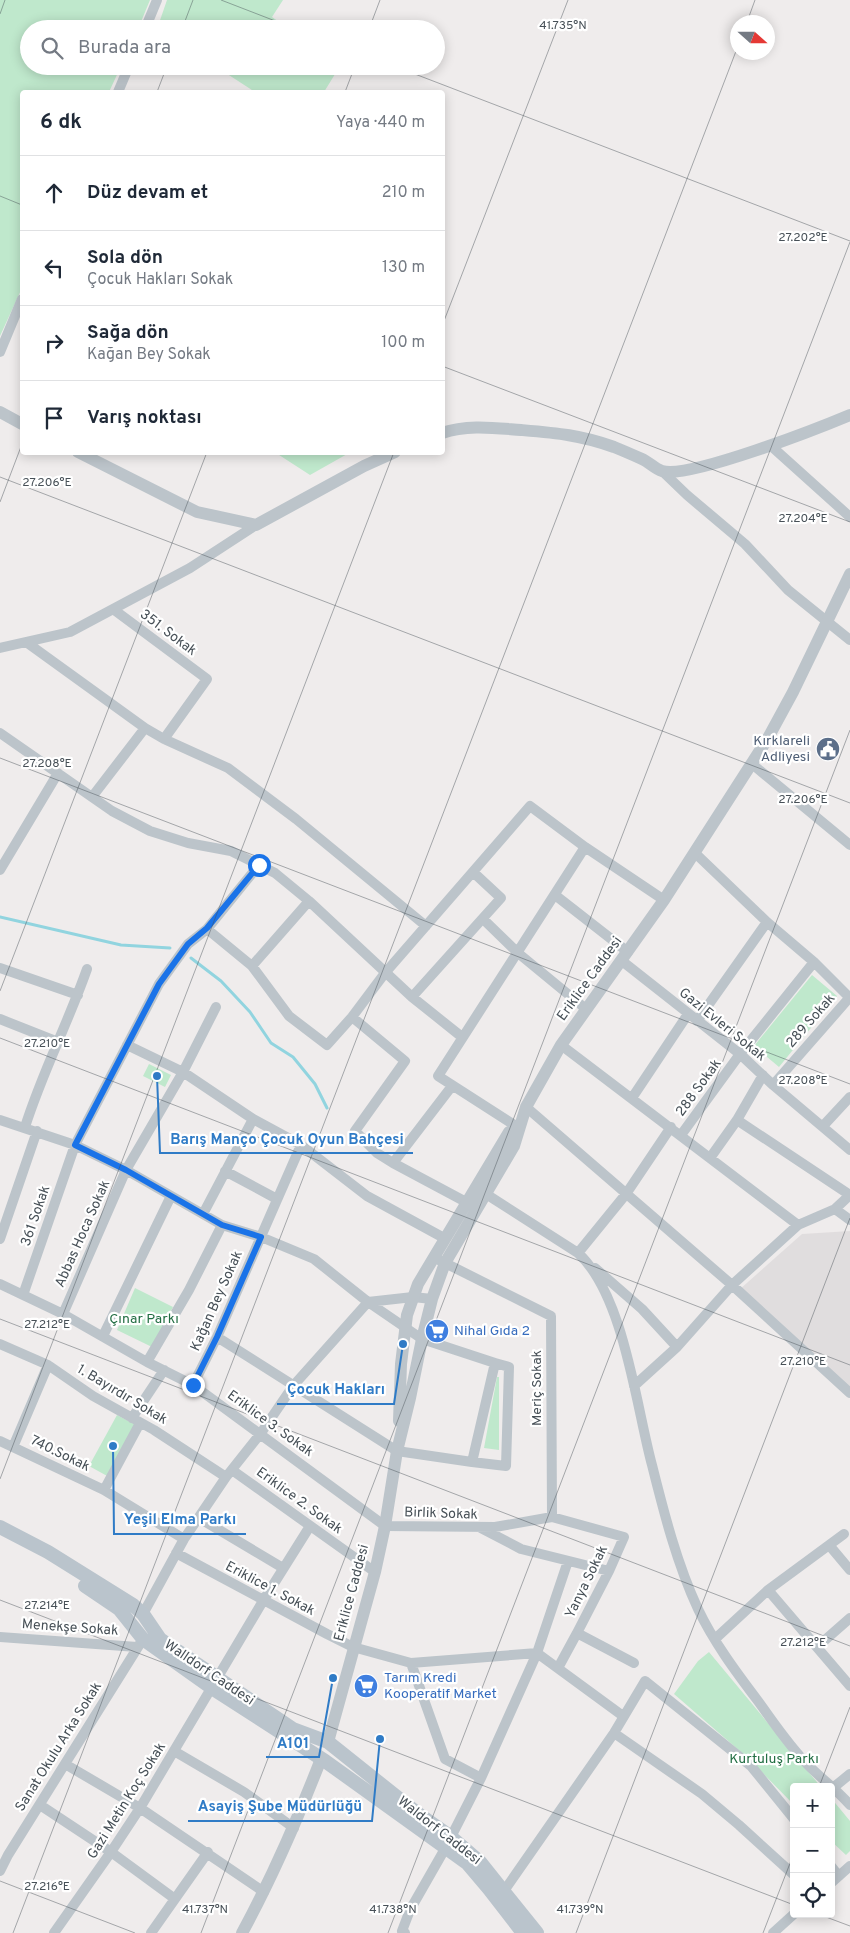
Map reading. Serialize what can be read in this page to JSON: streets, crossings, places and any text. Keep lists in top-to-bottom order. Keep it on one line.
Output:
{"streets":{"main road":["Walldorf Caddesi","Waldorf Caddesi"],"street":["351. Sokak","Eriklice Caddesi","289 Sokak","Gazi Evleri Sokak","288 Sokak","361 Sokak","Abbas Hoca Sokak","Kağan Bey Sokak","Meriç Sokak","1. Bayırdır Sokak","Eriklice 3. Sokak","740.Sokak","Eriklice 2. Sokak","Birlik Sokak","Yanya Sokak","Eriklice 1. Sokak","Menekşe Sokak","Sanat Okulu Arka Sokak","Gazi Metin Koç Sokak"]},"crossings":[["Eriklice Caddesi","Gazi Evleri Sokak"],["Eriklice Caddesi","Meriç Sokak"],["Eriklice Caddesi","Eriklice 3. Sokak"],["Eriklice Caddesi","Eriklice 2. Sokak"],["Eriklice Caddesi","Birlik Sokak"],["Eriklice Caddesi","Eriklice 1. Sokak"],["Eriklice Caddesi","Walldorf Caddesi"],["Eriklice Caddesi","Waldorf Caddesi"],["289 Sokak","Gazi Evleri Sokak"],["Gazi Evleri Sokak","288 Sokak"],["361 Sokak","Eriklice 3. Sokak"],["Abbas Hoca Sokak","Eriklice 3. Sokak"],["Kağan Bey Sokak","Eriklice 3. Sokak"],["Meriç Sokak","Yanya Sokak"],["1. Bayırdır Sokak","Eriklice 2. Sokak"],["Eriklice 3. Sokak","Birlik Sokak"],["Eriklice 2. Sokak","Gazi Metin Koç Sokak"],["Birlik Sokak","Yanya Sokak"],["Eriklice 1. Sokak","Gazi Metin Koç Sokak"],["Menekşe Sokak","Walldorf Caddesi"],["Menekşe Sokak","Sanat Okulu Arka Sokak"],["Walldorf Caddesi","Sanat Okulu Arka Sokak"],["Walldorf Caddesi","Gazi Metin Koç Sokak"],["Walldorf Caddesi","Waldorf Caddesi"]],"parks":["Çınar Parkı","Kurtuluş Parkı"],"places":{"public building":["Kırklareli Adliyesi"],"other":["Barış Manço Çocuk Oyun Bahçesi","Çocuk Hakları","Yeşil Elma Parkı","A101","Asayiş Şube Müdürlüğü"],"supermarket":["Nihal Gıda 2","Tarım Kredi Kooperatif Market"]},"north":"right","page":{"search":"Burada ara","heading":["6 dk","Yaya · 440 m"],"list":[["Düz devam et","210 m"],["Sola dön","Çocuk Hakları Sokak","130 m"],["Sağa dön","Kağan Bey Sokak","100 m"],"Varış noktası"],"map_buttons":["+","−"]},"coordinates":["41.735°N","27.202°E","27.206°E","27.204°E","27.208°E","27.210°E","27.212°E","27.214°E","27.216°E","41.737°N","41.738°N","41.739°N"]}
